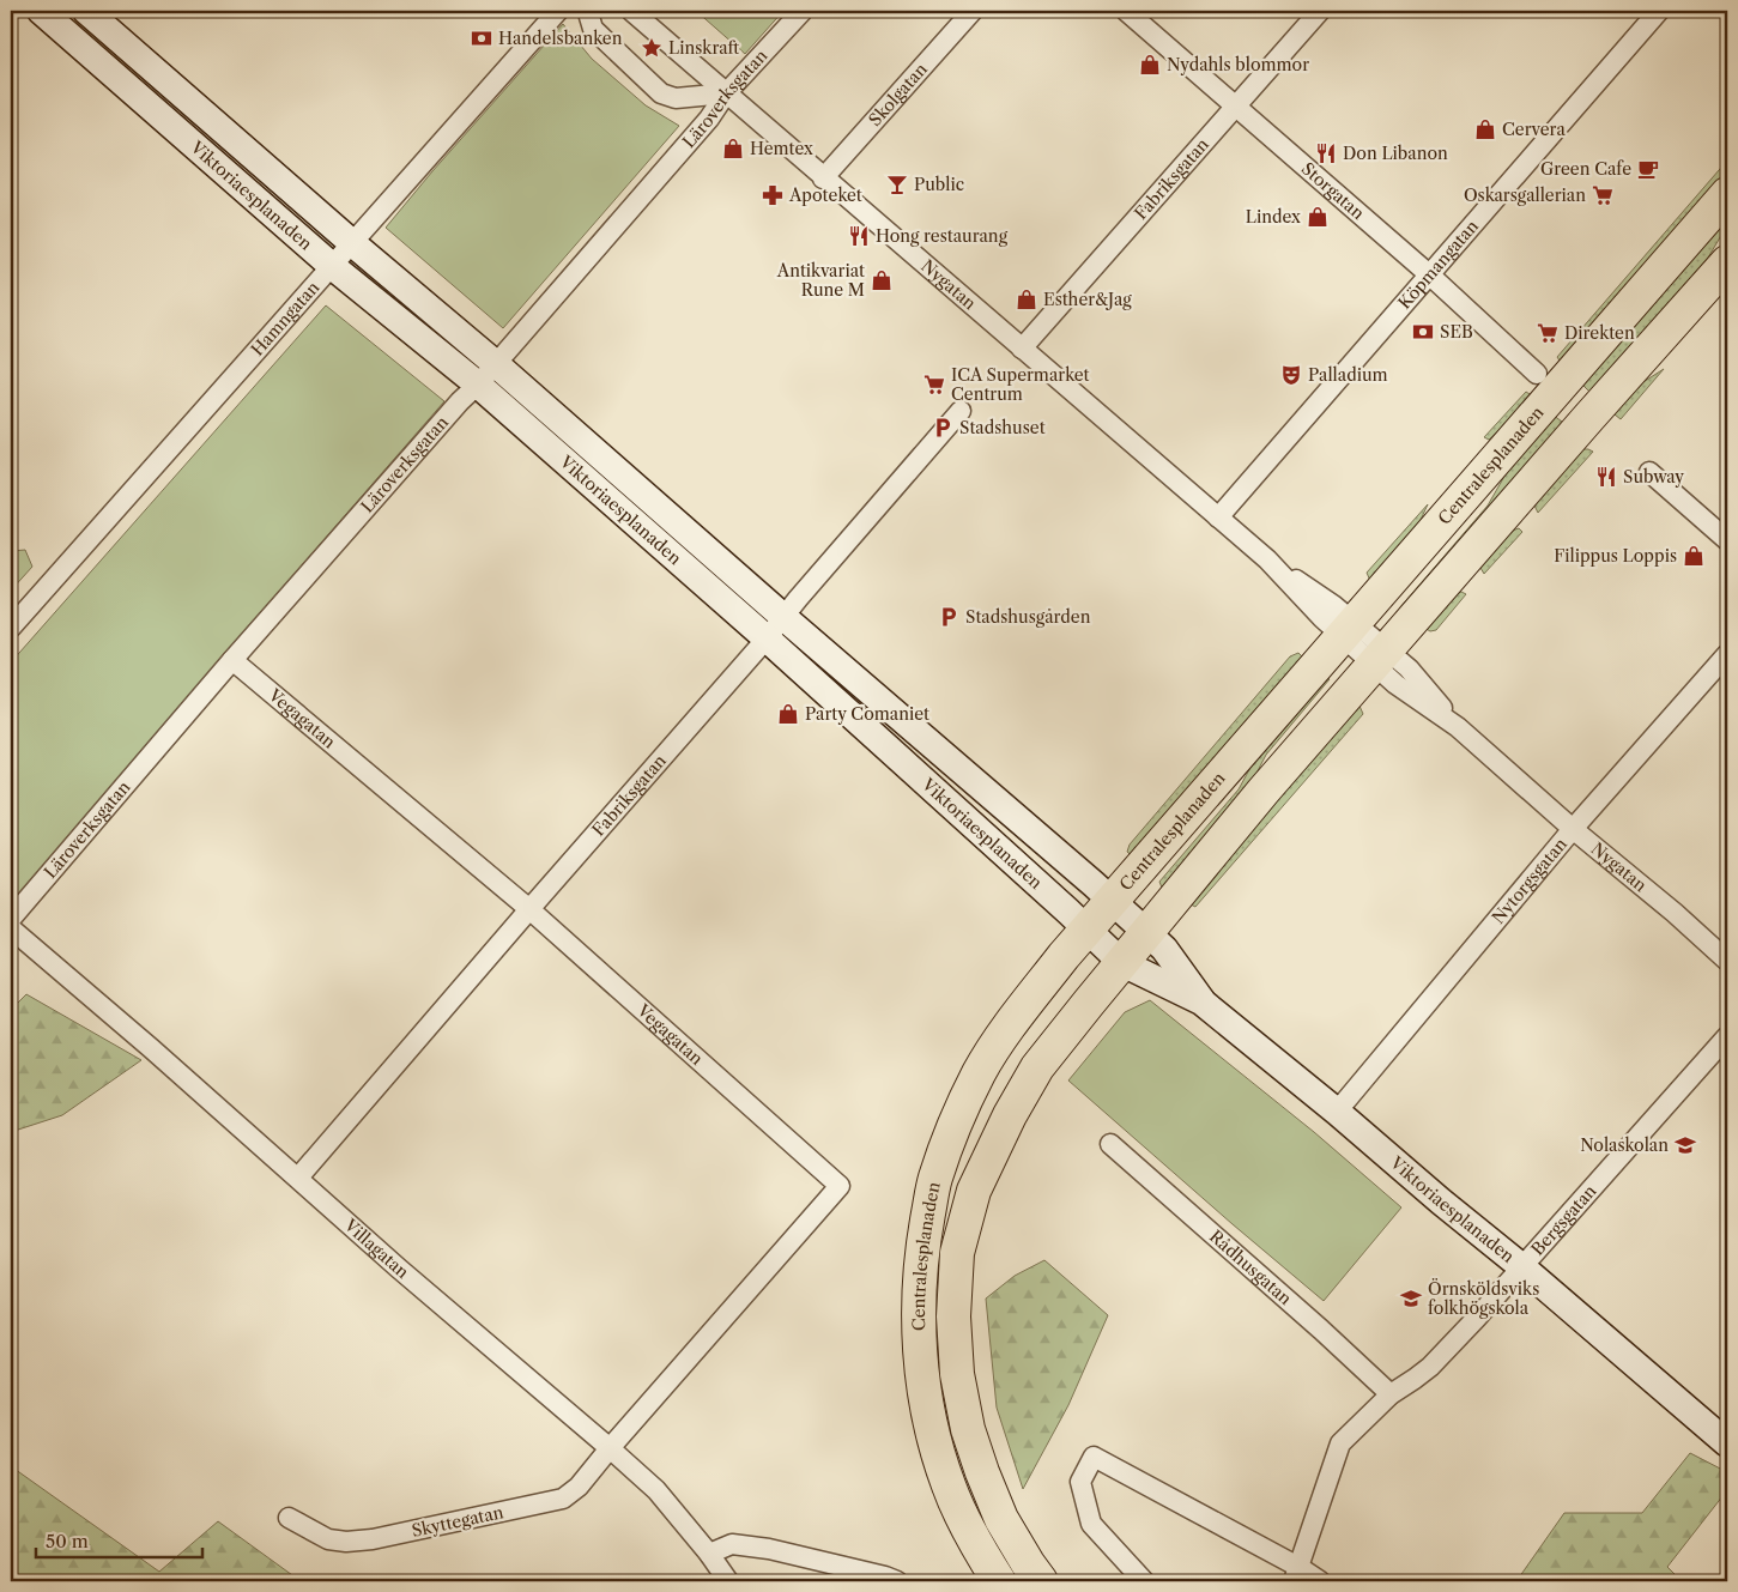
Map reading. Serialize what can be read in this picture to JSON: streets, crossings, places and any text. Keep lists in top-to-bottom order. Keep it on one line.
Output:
{"streets":{"highway":["Centralesplanaden"],"main road":["Viktoriaesplanaden"],"street":["Skolgatan","Läroverksgatan","Fabriksgatan","Storgatan","Köpmangatan","Nygatan","Hamngatan","Vegagatan","Nytorgsgatan","Bergsgatan","Villagatan","Rådhusgatan","Skyttegatan"]},"crossings":[["Skolgatan","Nygatan"],["Läroverksgatan","Viktoriaesplanaden"],["Läroverksgatan","Nygatan"],["Läroverksgatan","Vegagatan"],["Fabriksgatan","Storgatan"],["Fabriksgatan","Viktoriaesplanaden"],["Fabriksgatan","Nygatan"],["Fabriksgatan","Vegagatan"],["Fabriksgatan","Villagatan"],["Storgatan","Köpmangatan"],["Viktoriaesplanaden","Hamngatan"],["Viktoriaesplanaden","Centralesplanaden"],["Viktoriaesplanaden","Nytorgsgatan"],["Viktoriaesplanaden","Bergsgatan"],["Köpmangatan","Nygatan"],["Nygatan","Centralesplanaden"],["Nygatan","Nytorgsgatan"],["Vegagatan","Villagatan"],["Vegagatan","Skyttegatan"],["Bergsgatan","Rådhusgatan"],["Villagatan","Skyttegatan"]],"places":{"bank":["Handelsbanken","SEB"],"place":["Linskraft"],"shop":["Nydahls blommor","Cervera","Hemtex","Lindex","Antikvariat Rune M","Esther&Jag","Filippus Loppis","Party Comaniet"],"restaurant":["Don Libanon","Hong restaurang","Subway"],"cafe":["Green Cafe"],"bar":["Public"],"pharmacy":["Apoteket"],"supermarket":["Oskarsgallerian","Direkten","ICA Supermarket Centrum"],"theatre":["Palladium"],"parking":["Stadshuset","Stadshusgården"],"school or university":["Nolaskolan","Örnsköldsviks folkhögskola"]},"scale_bar":"50 m"}
